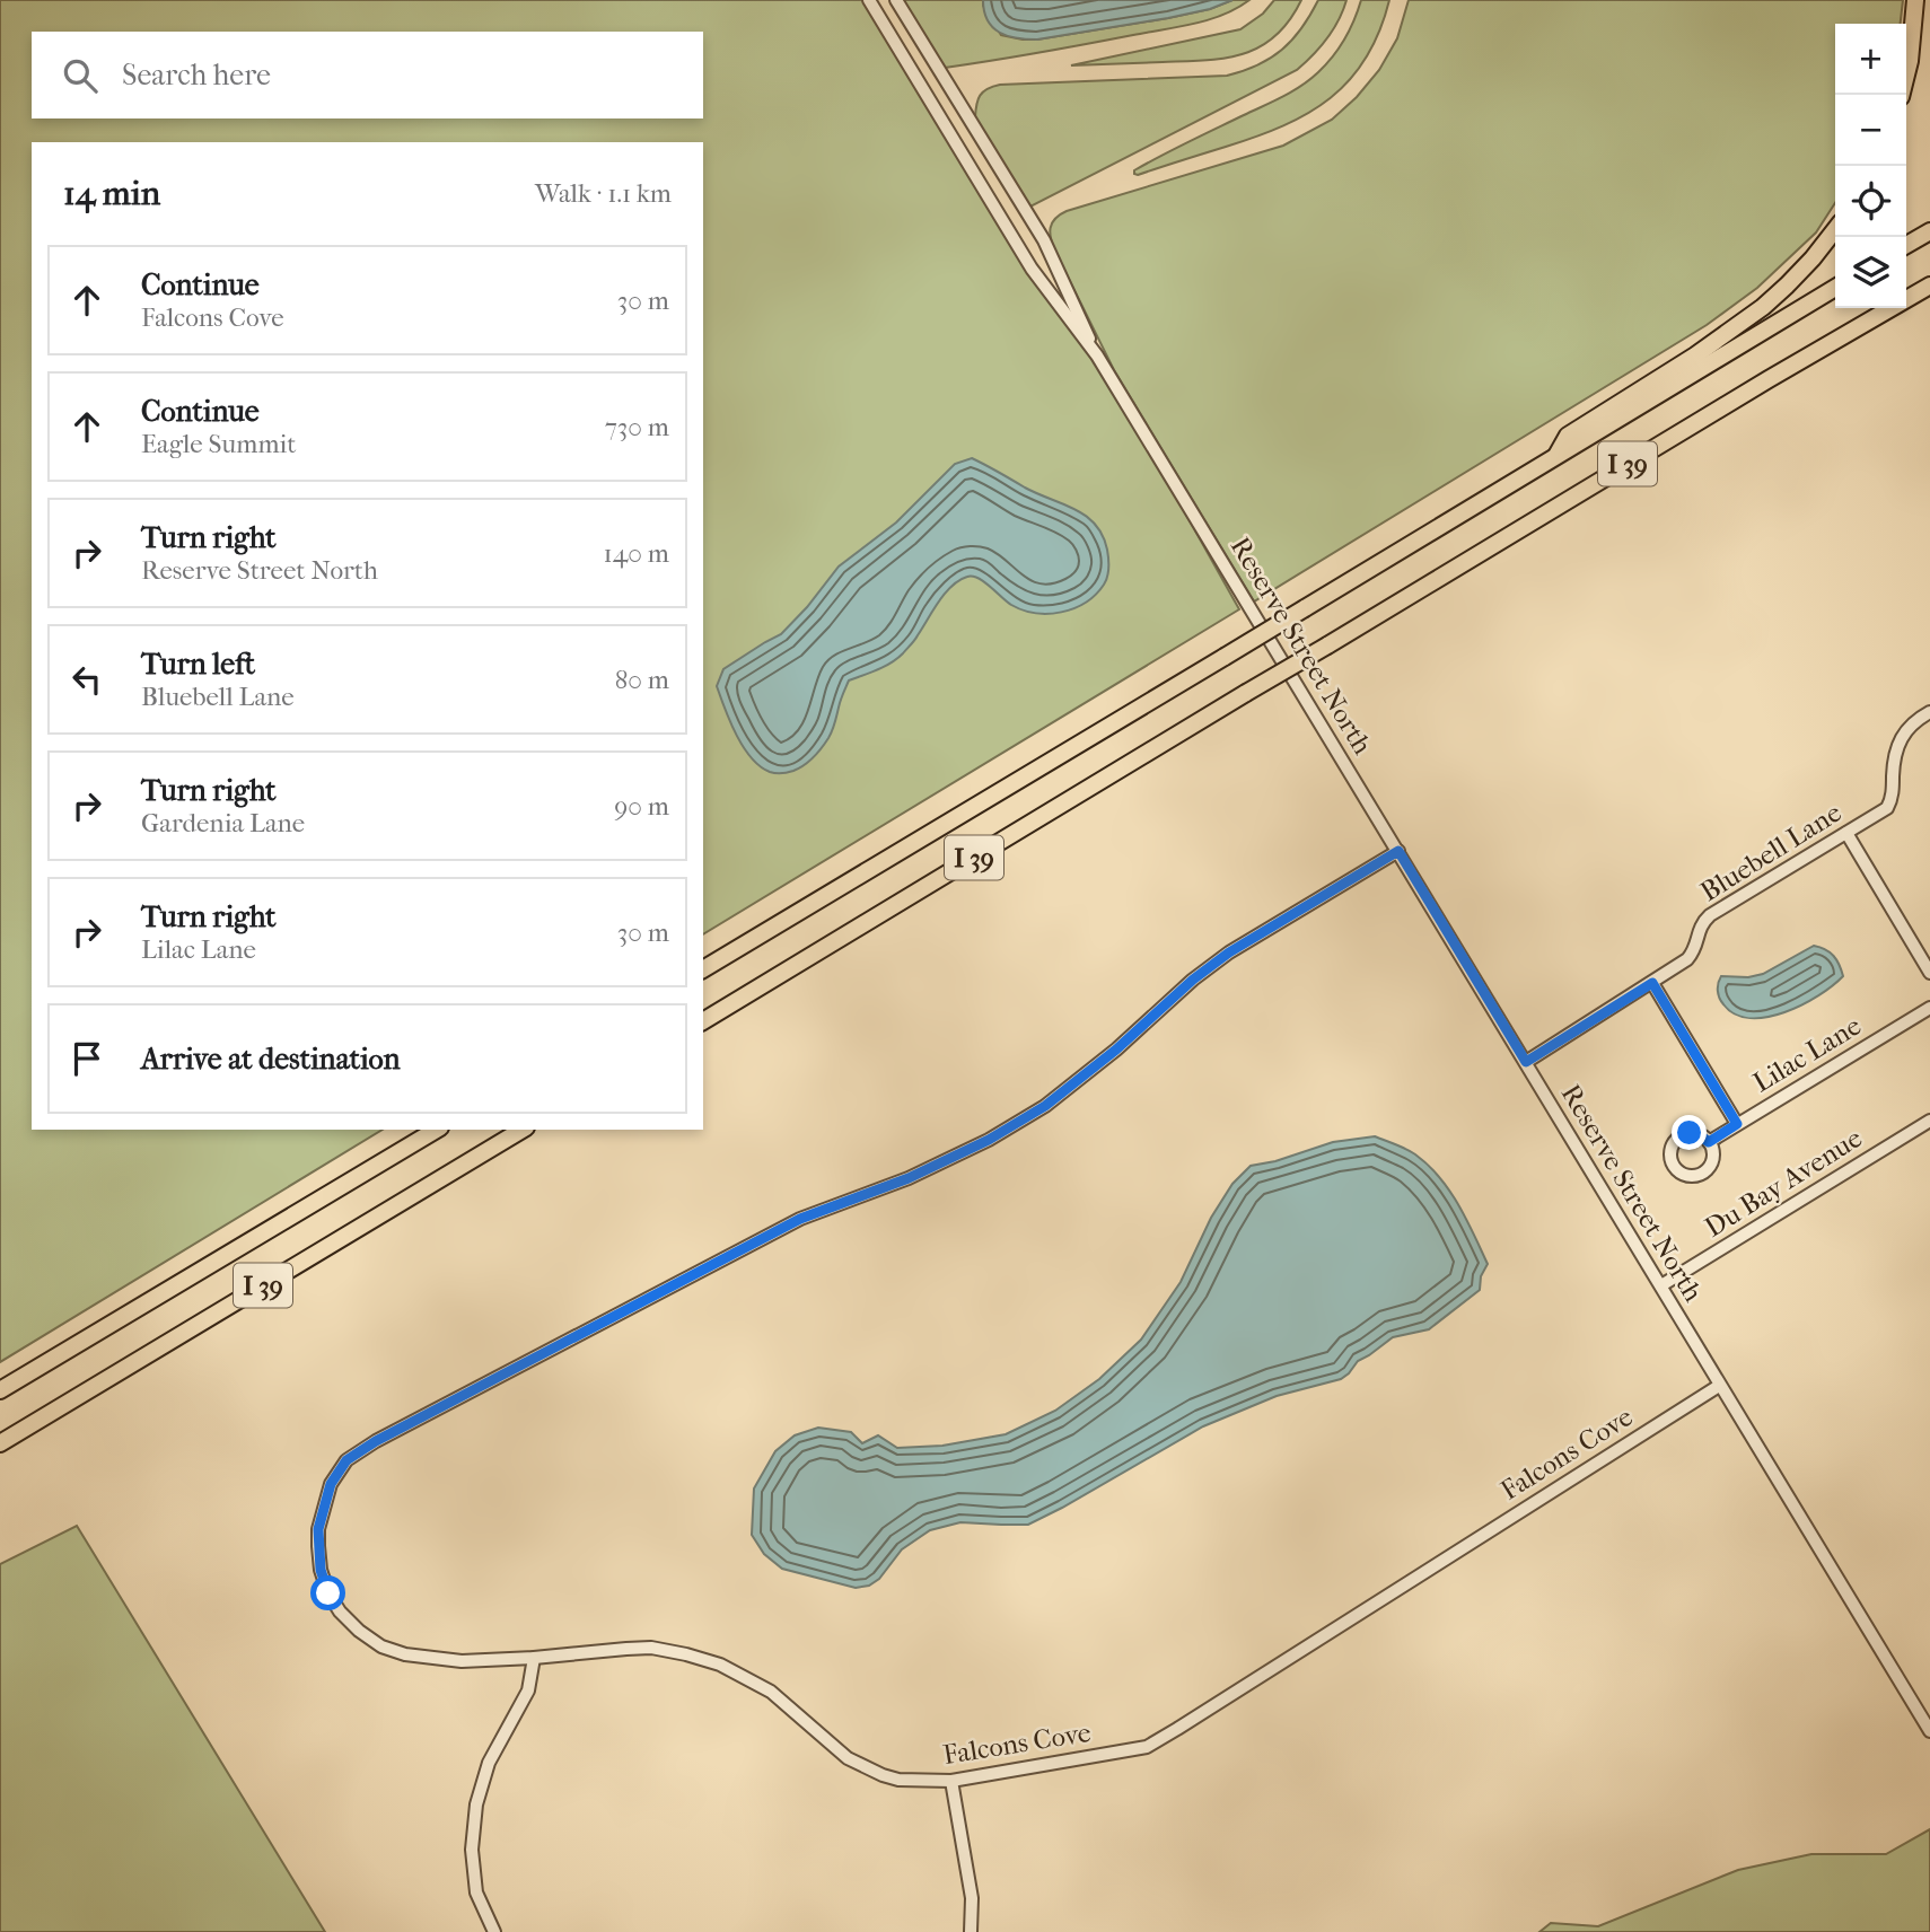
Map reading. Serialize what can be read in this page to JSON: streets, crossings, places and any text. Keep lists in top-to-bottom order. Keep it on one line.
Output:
{"streets":{"highway":["I 39"],"street":["Reserve Street North","Bluebell Lane","Lilac Lane","Du Bay Avenue","Falcons Cove"]},"crossings":[["Reserve Street North","Bluebell Lane"],["Reserve Street North","Du Bay Avenue"],["Reserve Street North","Falcons Cove"]],"page":{"map_buttons":["+","−"],"search":"Search here","heading":["14 min","Walk · 1.1 km"],"list":[["Continue","Falcons Cove","30 m"],["Continue","Eagle Summit","730 m"],["Turn right","Reserve Street North","140 m"],["Turn left","Bluebell Lane","80 m"],["Turn right","Gardenia Lane","90 m"],["Turn right","Lilac Lane","30 m"],"Arrive at destination"]}}
